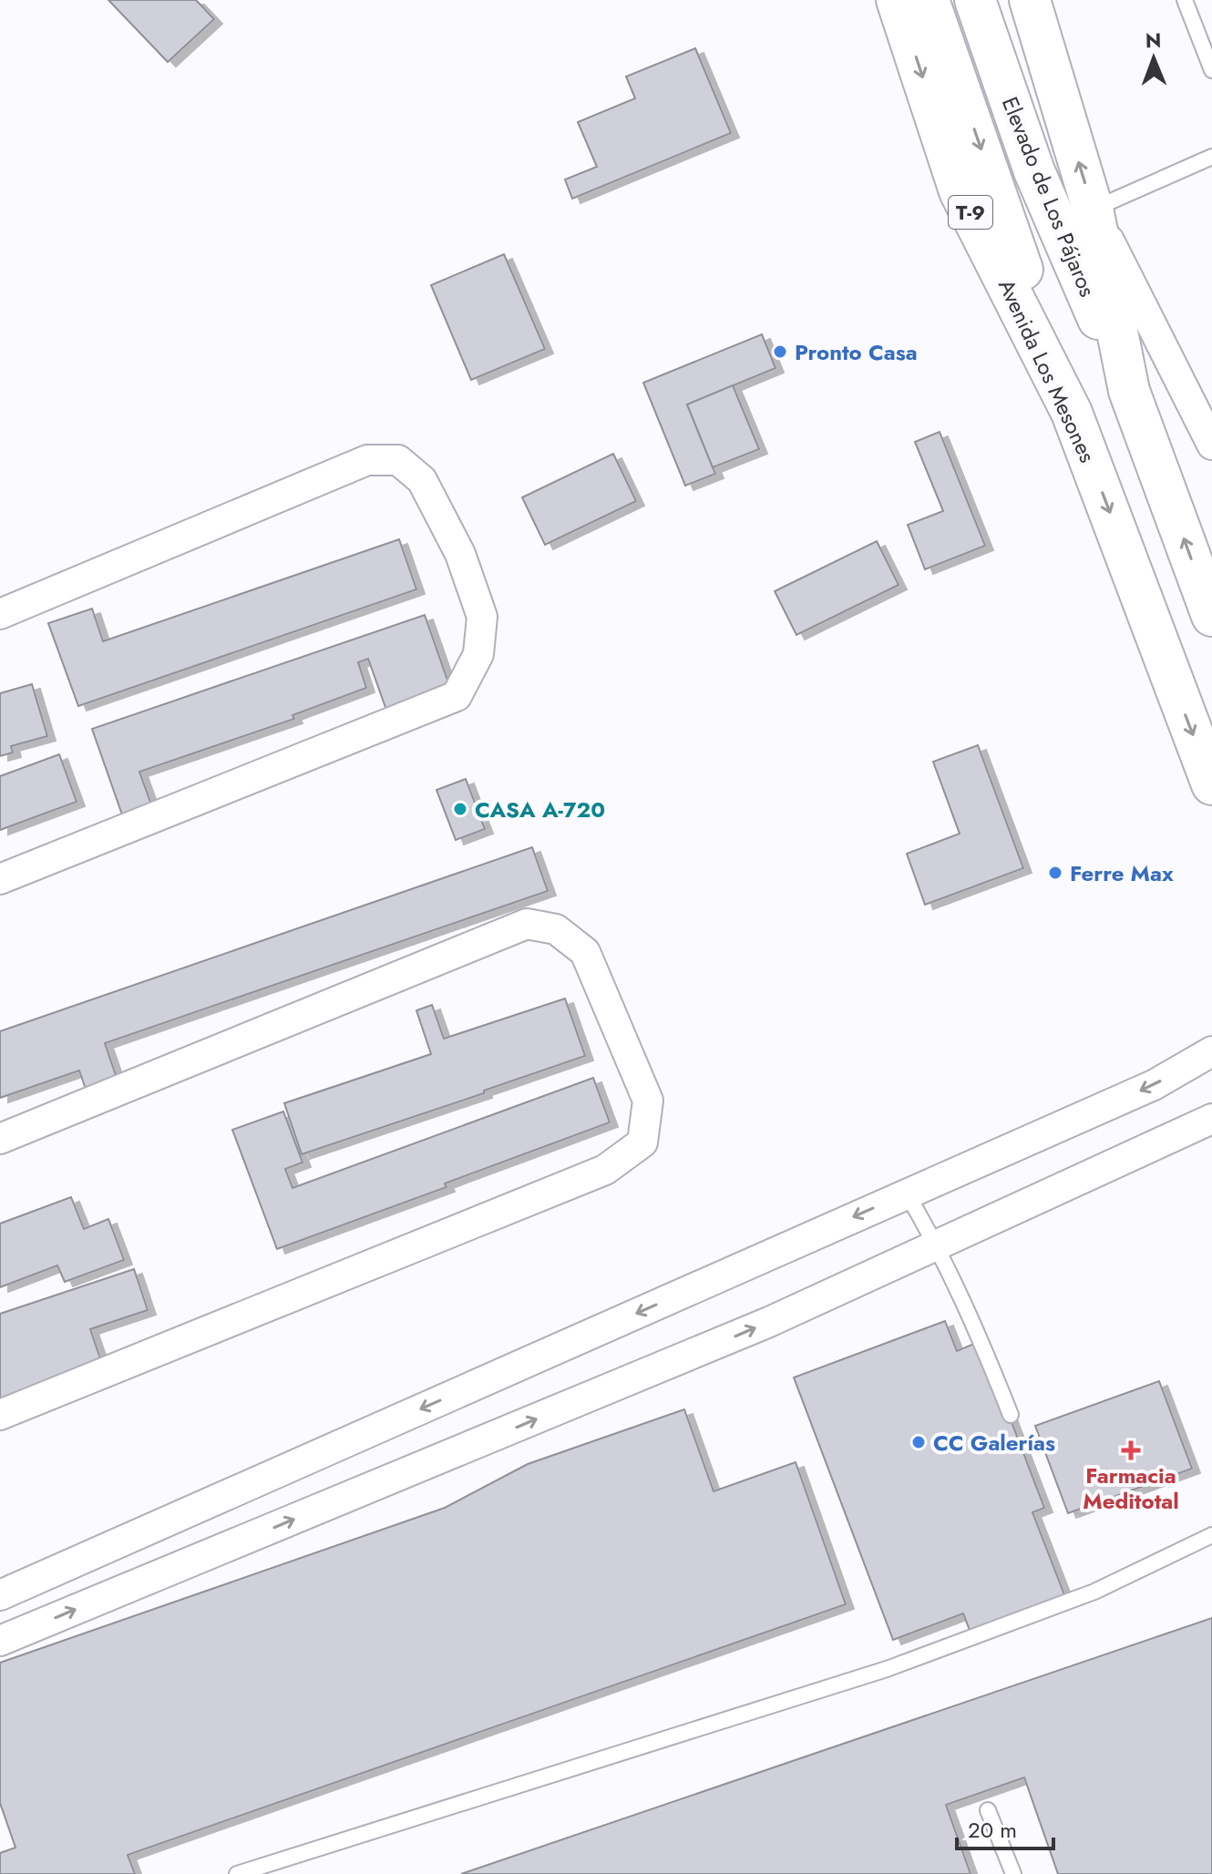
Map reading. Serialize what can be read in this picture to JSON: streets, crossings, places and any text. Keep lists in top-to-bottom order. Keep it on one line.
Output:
{"streets":{"highway":["Elevado de Los Pájaros","T-9","Avenida Los Mesones"]},"crossings":[["Elevado de Los Pájaros","Avenida Los Mesones"]],"places":{"other":["Pronto Casa","CASA A-720","Ferre Max","CC Galerías"],"health":["Farmacia Meditotal"]},"scale_bar":"20 m","north":"top"}
